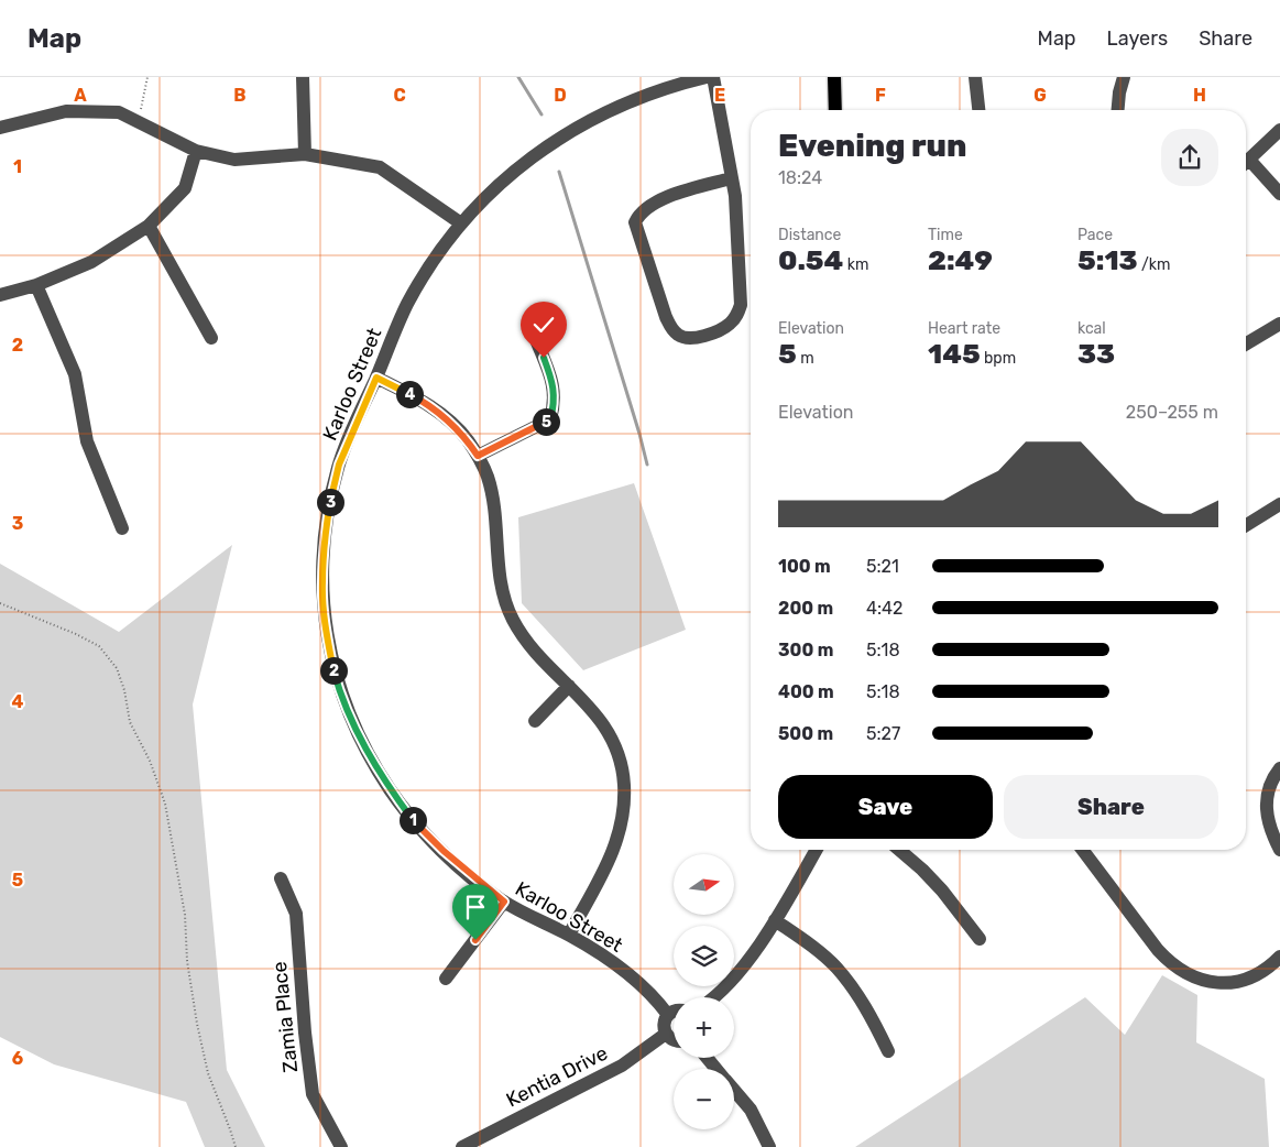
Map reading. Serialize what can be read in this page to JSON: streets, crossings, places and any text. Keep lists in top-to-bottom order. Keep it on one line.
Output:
{"streets":{"street":["Karloo Street","Zamia Place","Kentia Drive"]},"north":"right","page":{"header":"Map","nav":["Map","Layers","Share"],"heading":["Evening run","18:24"],"stats":[["Distance","0.54 km"],["Time","2:49"],["Pace","5:13 /km"],["Elevation","5 m"],["Heart rate","145 bpm"],["kcal","33"]],"pins":["4","5","3","2","1"],"chart":["Elevation","250–255 m"],"list":[{"name":"100 m","note":"5:21"},{"name":"200 m","note":"4:42"},{"name":"300 m","note":"5:18"},{"name":"400 m","note":"5:18"},{"name":"500 m","note":"5:27"}],"buttons":["Save","Share"],"map_buttons":["+","−"]},"grid":{"columns":["A","B","C","D","E","F","G","H"],"rows":["1","2","3","4","5","6"]}}
